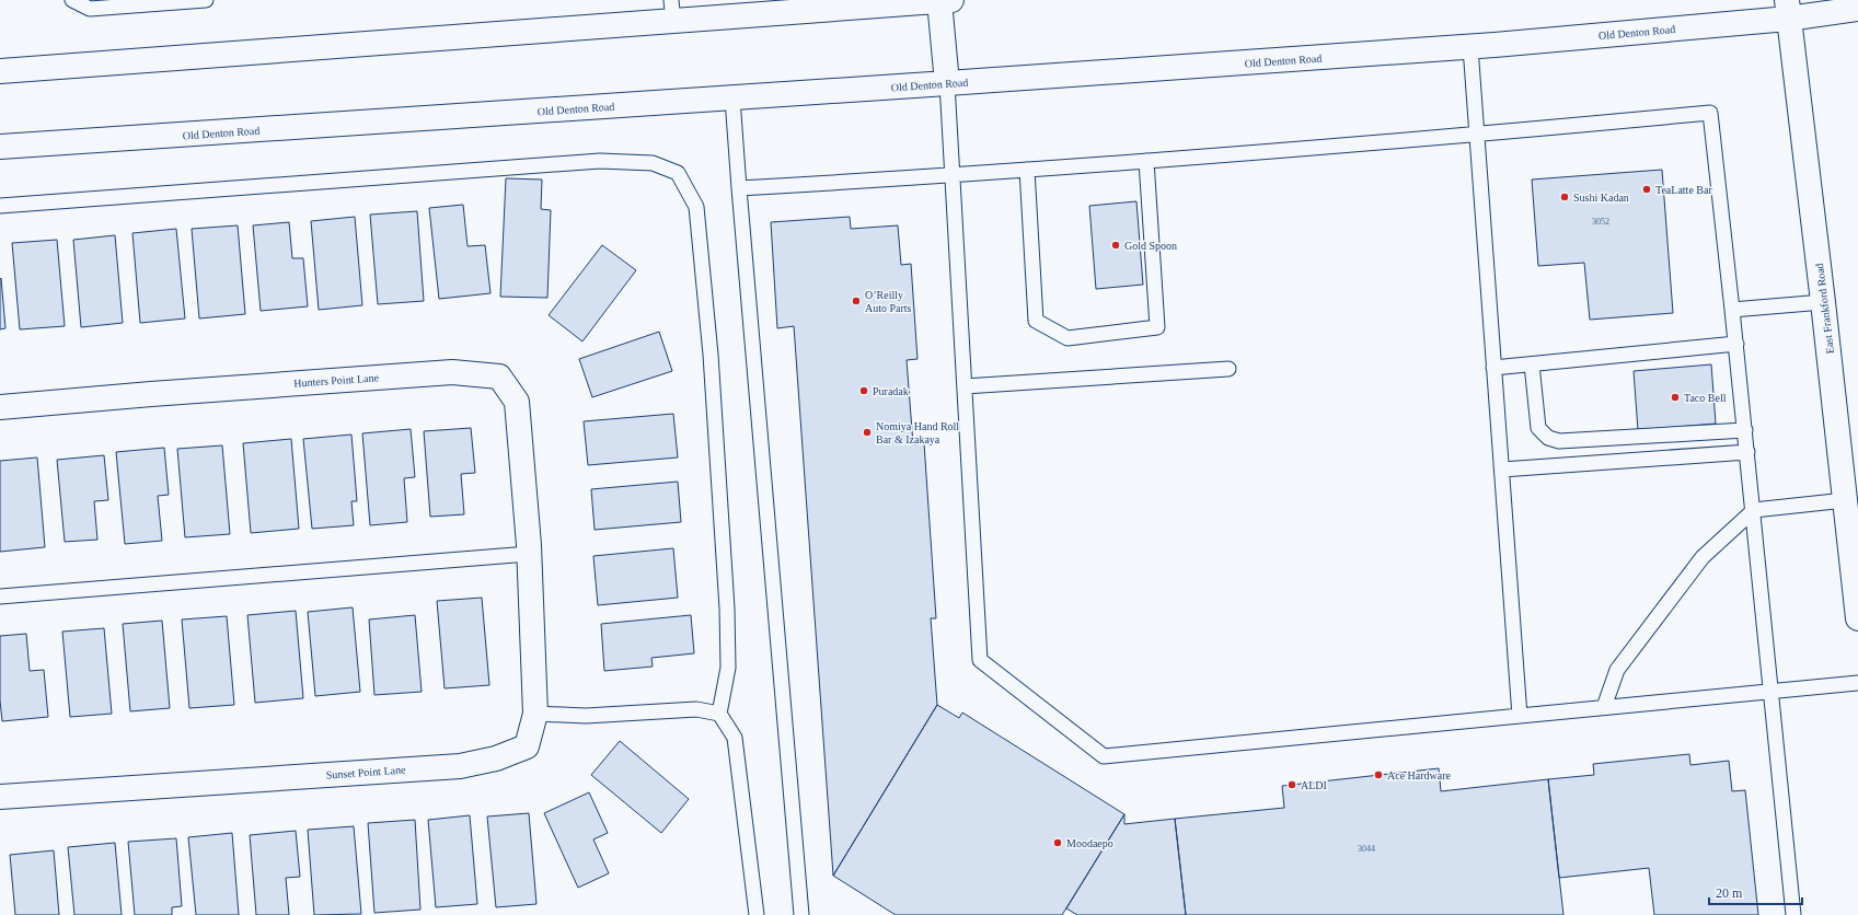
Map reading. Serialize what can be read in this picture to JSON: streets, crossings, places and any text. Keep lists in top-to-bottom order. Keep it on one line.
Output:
{"streets":{"main road":["Old Denton Road","East Frankford Road","Hunters Point Lane","Sunset Point Lane"]},"crossings":[["Old Denton Road","East Frankford Road"],["Hunters Point Lane","Sunset Point Lane"]],"places":["TeaLatte Bar","Sushi Kadan","Gold Spoon","O’Reilly Auto Parts","Puradak","Taco Bell","Nomiya Hand Roll Bar & Izakaya","Ace Hardware","ALDI","Moodaepo"],"house_numbers":["3052","3044"],"scale_bar":"20 m"}
